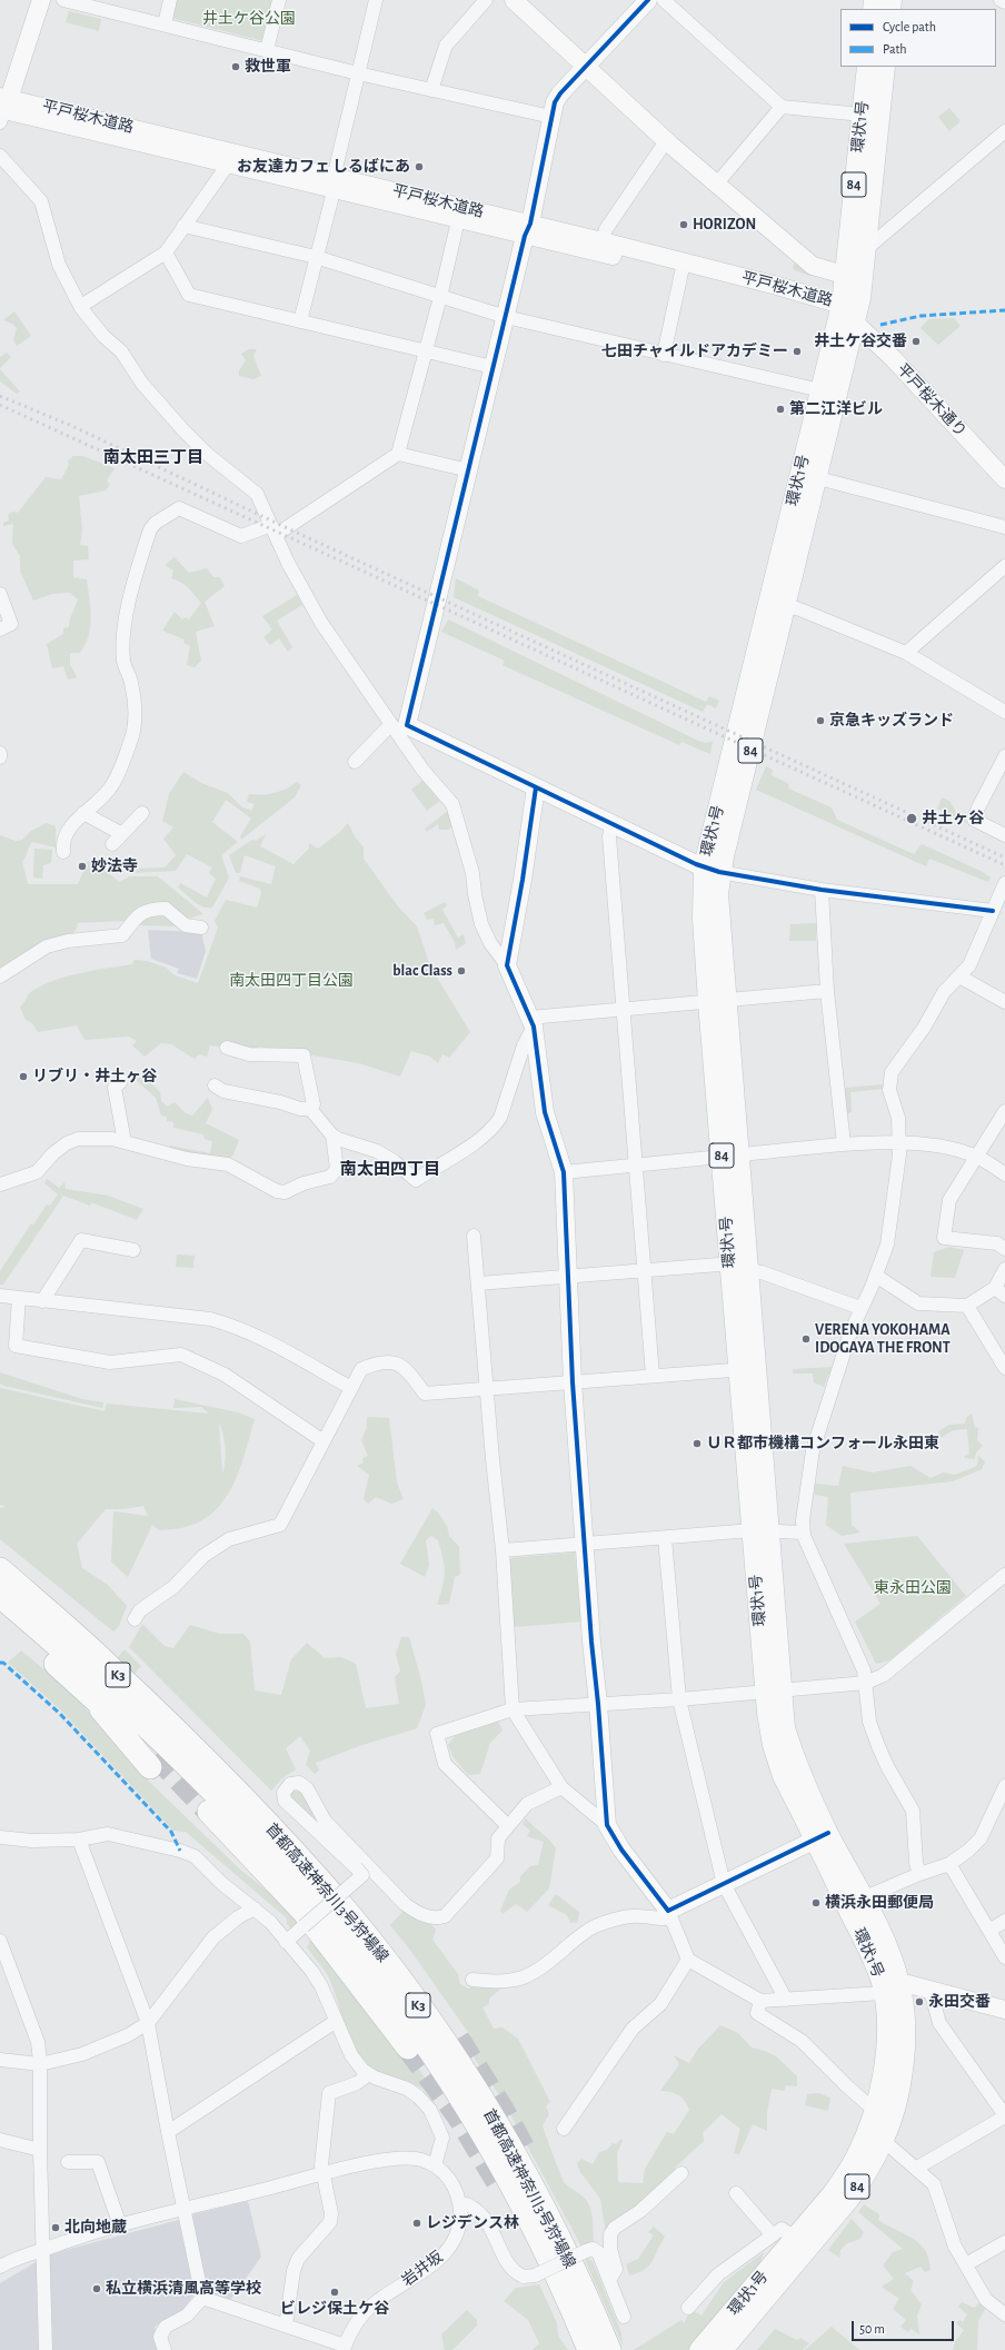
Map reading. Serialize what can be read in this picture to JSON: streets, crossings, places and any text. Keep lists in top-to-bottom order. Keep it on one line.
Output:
{"streets":{"highway":["K3","首都高速神奈川3号狩場線"],"main road":["環状1号","84"],"street":["平戸桜木道路","平戸桜木通り","岩井坂"]},"crossings":[["平戸桜木道路","環状1号"],["平戸桜木道路","平戸桜木通り"],["環状1号","平戸桜木通り"]],"districts":["南太田三丁目","南太田四丁目"],"parks":["井土ケ谷公園","南太田四丁目公園","東永田公園"],"places":["救世軍","お友達カフェ しるばにあ","HORIZON","井土ケ谷交番","七田チャイルドアカデミー","第二江洋ビル","京急キッズランド","井土ヶ谷","妙法寺","blac Class","リブリ・井土ヶ谷","VERENA YOKOHAMA IDOGAYA THE FRONT","ＵＲ都市機構コンフォール永田東","横浜永田郵便局","永田交番","レジデンス林","北向地蔵","私立横浜清風高等学校","ビレジ保土ケ谷"],"legend":["Cycle path","Path"],"scale_bar":"50 m"}
